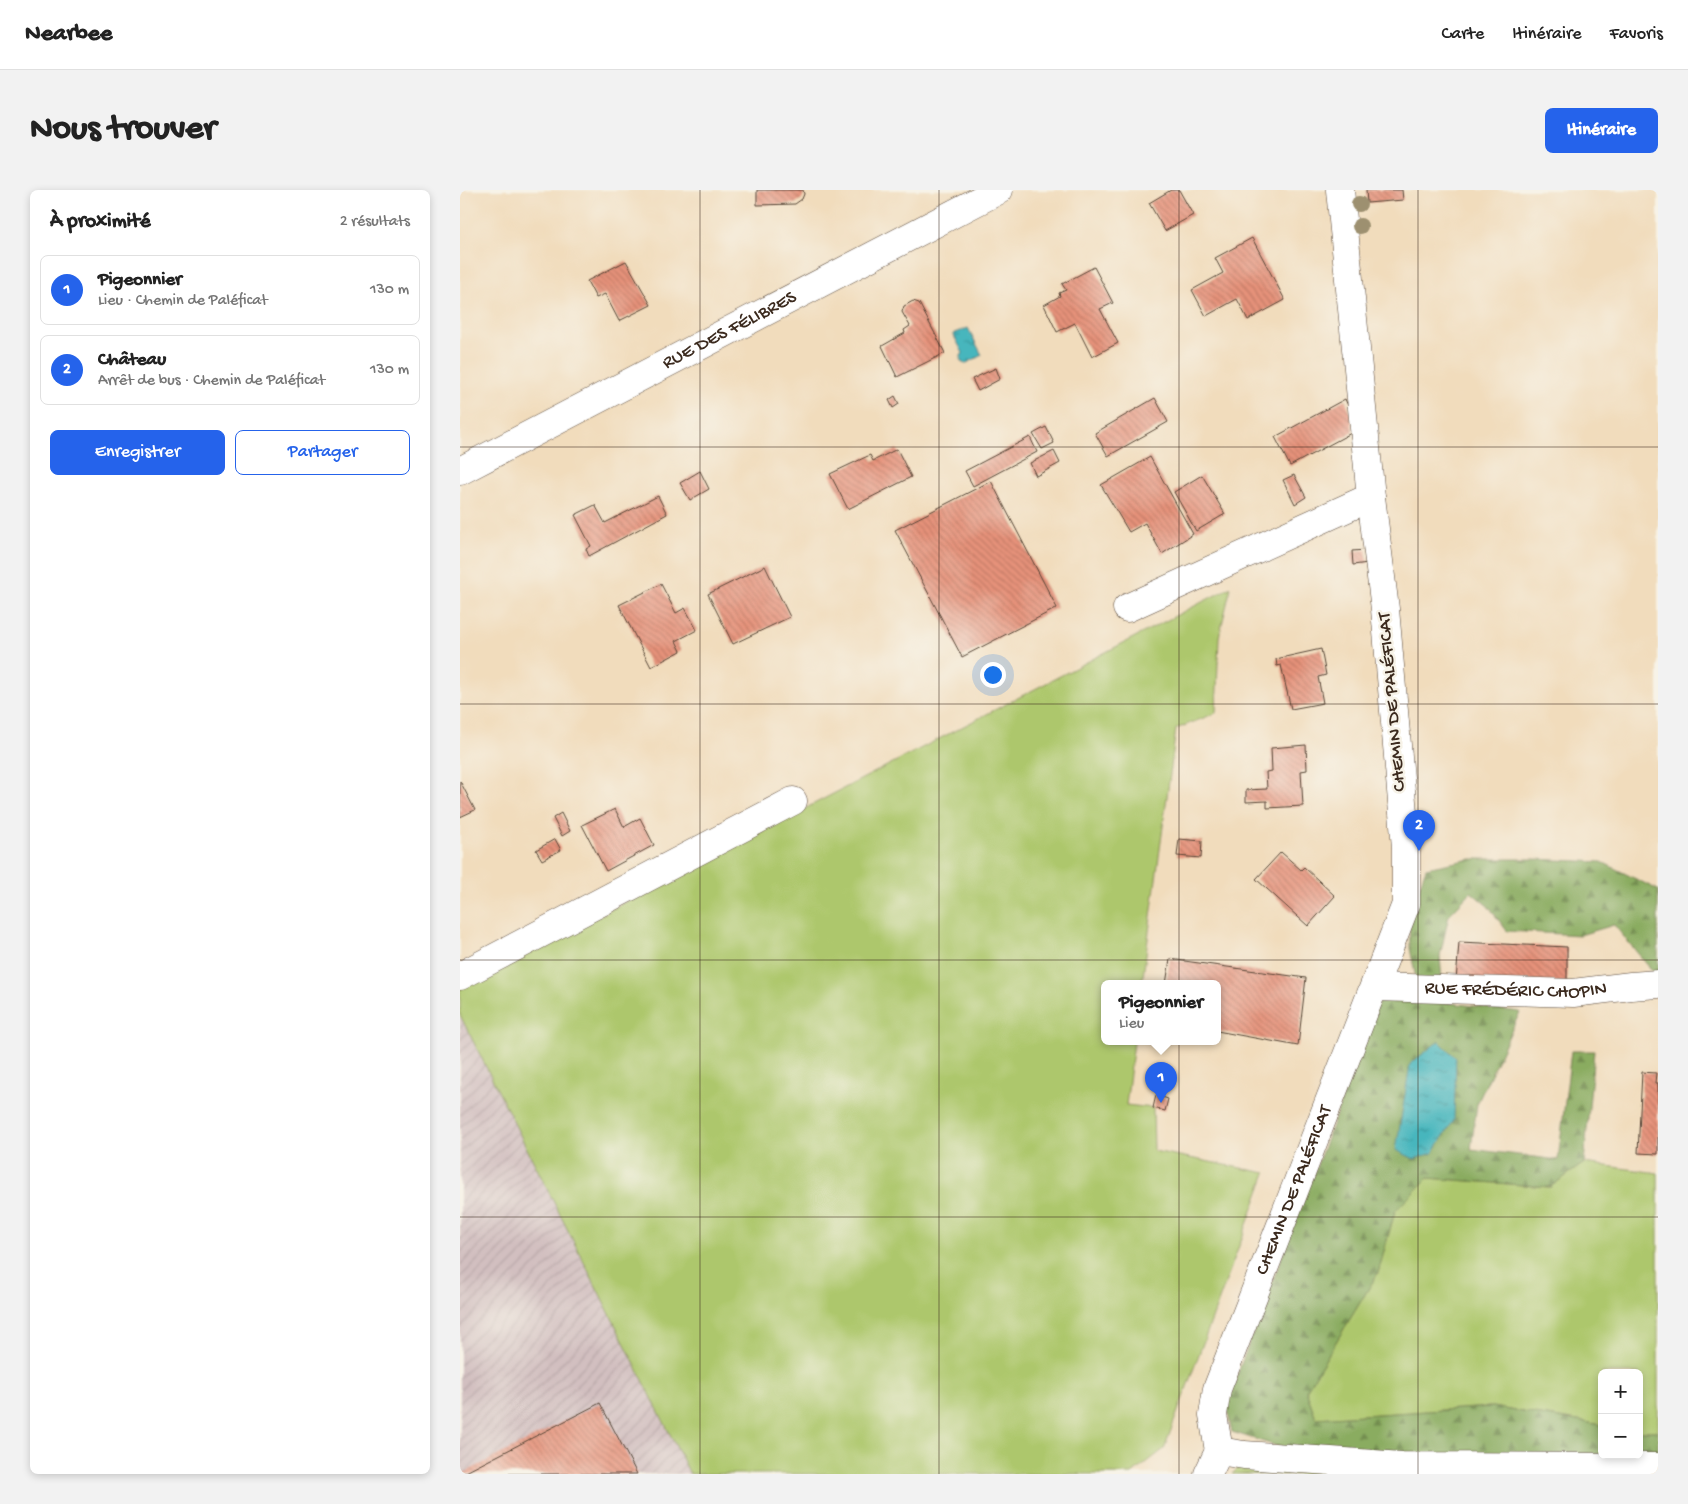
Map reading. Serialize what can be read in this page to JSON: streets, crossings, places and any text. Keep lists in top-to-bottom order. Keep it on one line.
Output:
{"streets":{"street":["RUE DES FÉLIBRES","CHEMIN DE PALÉFICAT","RUE FRÉDÉRIC CHOPIN"]},"crossings":[["CHEMIN DE PALÉFICAT","RUE FRÉDÉRIC CHOPIN"]],"page":{"header":"Nearbee","nav":["Carte","Itinéraire","Favoris"],"buttons":["Itinéraire",["Enregistrer","Partager"]],"title":"Nous trouver","heading":["À proximité","2 résultats"],"list":[{"mark":"1","name":"Pigeonnier","note":"Lieu · Chemin de Paléficat","value":"130 m"},{"mark":"2","name":"Château","note":"Arrêt de bus · Chemin de Paléficat","value":"130 m"}],"pins":["2","1"],"popup":["Pigeonnier","Lieu"],"map_buttons":["+","−"]}}
